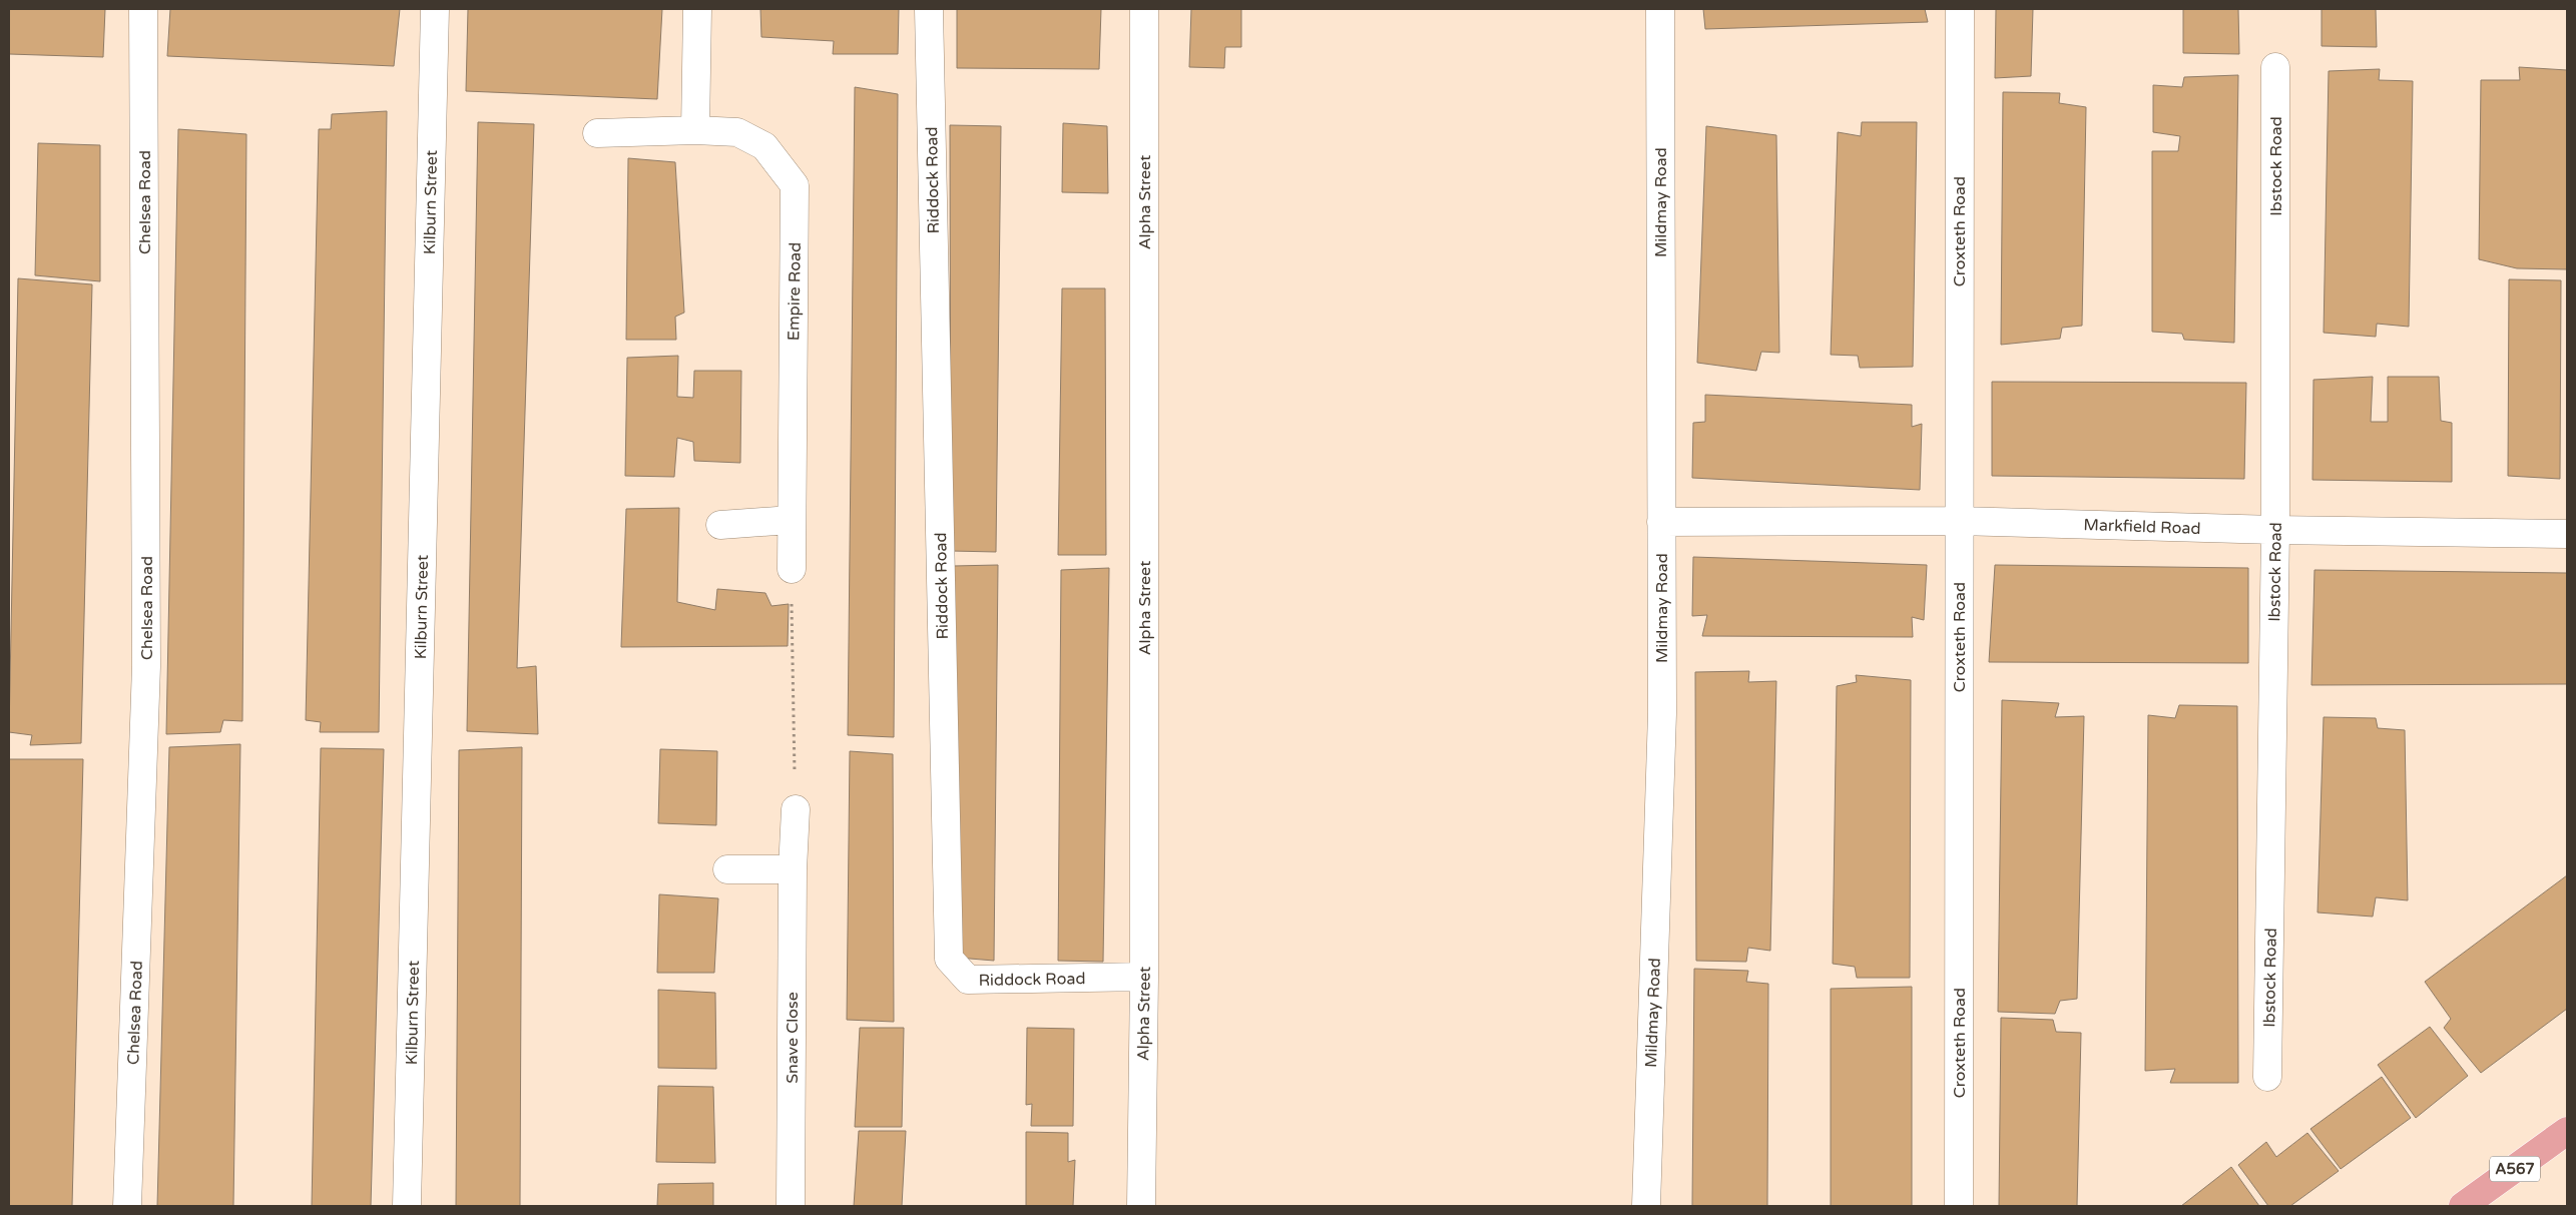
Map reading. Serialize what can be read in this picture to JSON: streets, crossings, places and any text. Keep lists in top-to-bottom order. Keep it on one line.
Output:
{"streets":{"main road":["A567"],"street":["Ibstock Road","Riddock Road","Chelsea Road","Kilburn Street","Alpha Street","Mildmay Road","Croxteth Road","Empire Road","Markfield Road","Snave Close"]},"crossings":[["Ibstock Road","Markfield Road"],["Riddock Road","Alpha Street"],["Mildmay Road","Markfield Road"],["Croxteth Road","Markfield Road"]]}
